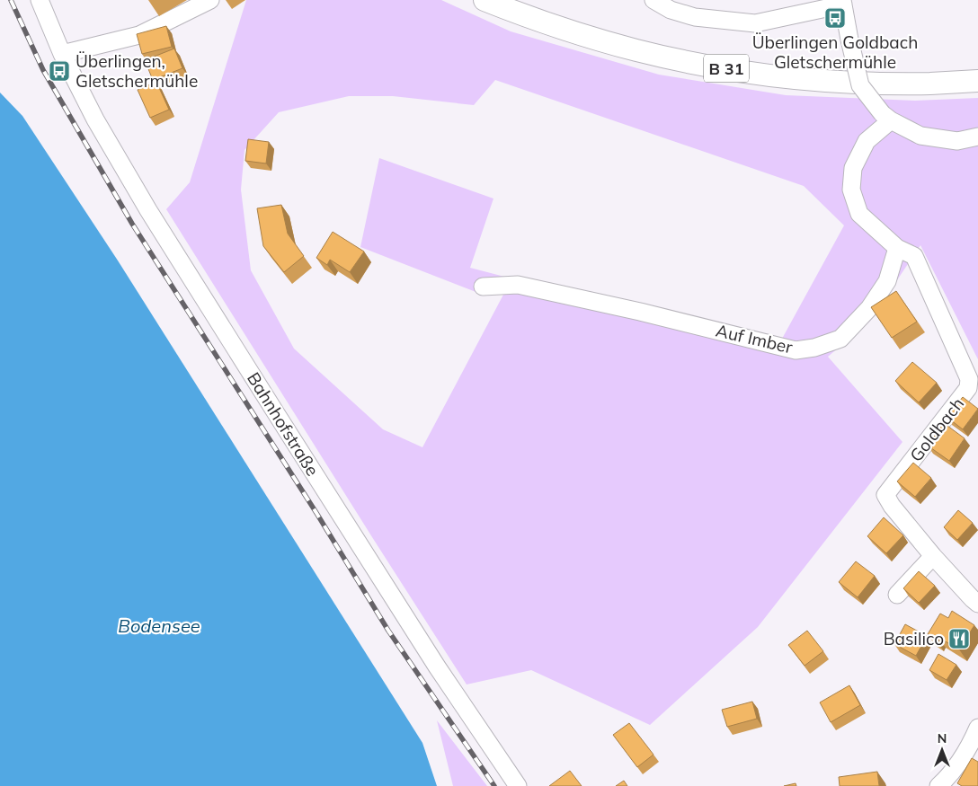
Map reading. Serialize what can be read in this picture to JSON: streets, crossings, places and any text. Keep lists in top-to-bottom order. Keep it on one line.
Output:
{"streets":{"main road":["B 31"],"street":["Auf Imber","Bahnhofstraße","Goldbach"]},"crossings":[["Auf Imber","Goldbach"]],"water":["Bodensee"],"places":{"bus stop":["Überlingen Goldbach Gletschermühle","Überlingen, Gletschermühle"],"restaurant":["Basilico"]},"north":"top"}
